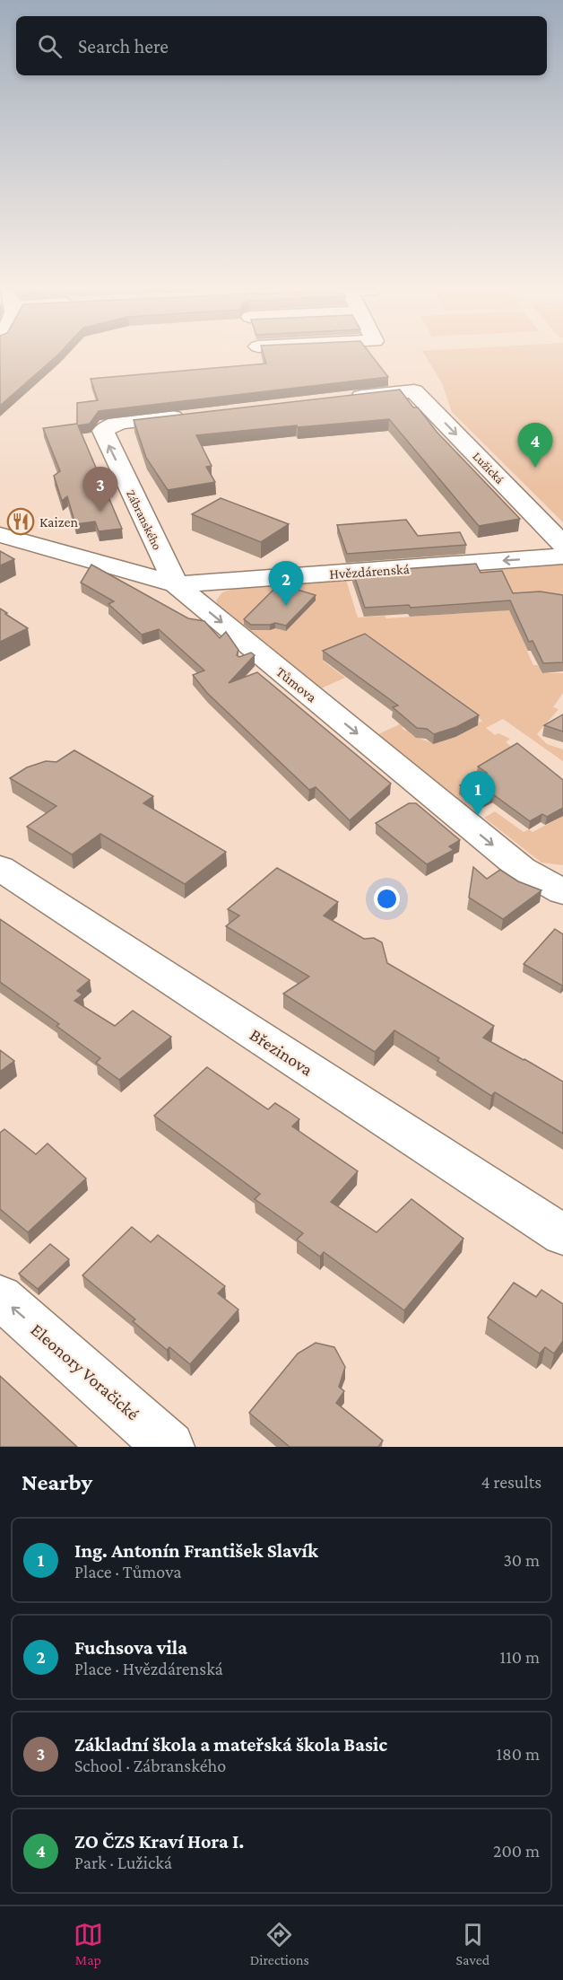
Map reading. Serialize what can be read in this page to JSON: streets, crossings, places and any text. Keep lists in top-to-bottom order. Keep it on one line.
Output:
{"streets":{"street":["Lužická","Zábranského","Hvězdárenská","Tůmova","Březinova","Eleonory Voračické"]},"crossings":[["Zábranského","Hvězdárenská"],["Zábranského","Tůmova"],["Hvězdárenská","Tůmova"]],"one_way":["Lužická","Hvězdárenská","Tůmova","Eleonory Voračické"],"places":{"restaurant":["Kaizen"]},"page":{"search":"Search here","pins":["4","3","2","1"],"heading":["Nearby","4 results"],"list":[{"mark":"1","name":"Ing. Antonín František Slavík","note":"Place · Tůmova","value":"30 m"},{"mark":"2","name":"Fuchsova vila","note":"Place · Hvězdárenská","value":"110 m"},{"mark":"3","name":"Základní škola a mateřská škola Basic","note":"School · Zábranského","value":"180 m"},{"mark":"4","name":"ZO ČZS Kraví Hora I.","note":"Park · Lužická","value":"200 m"}],"nav":["Map","Directions","Saved"]}}
